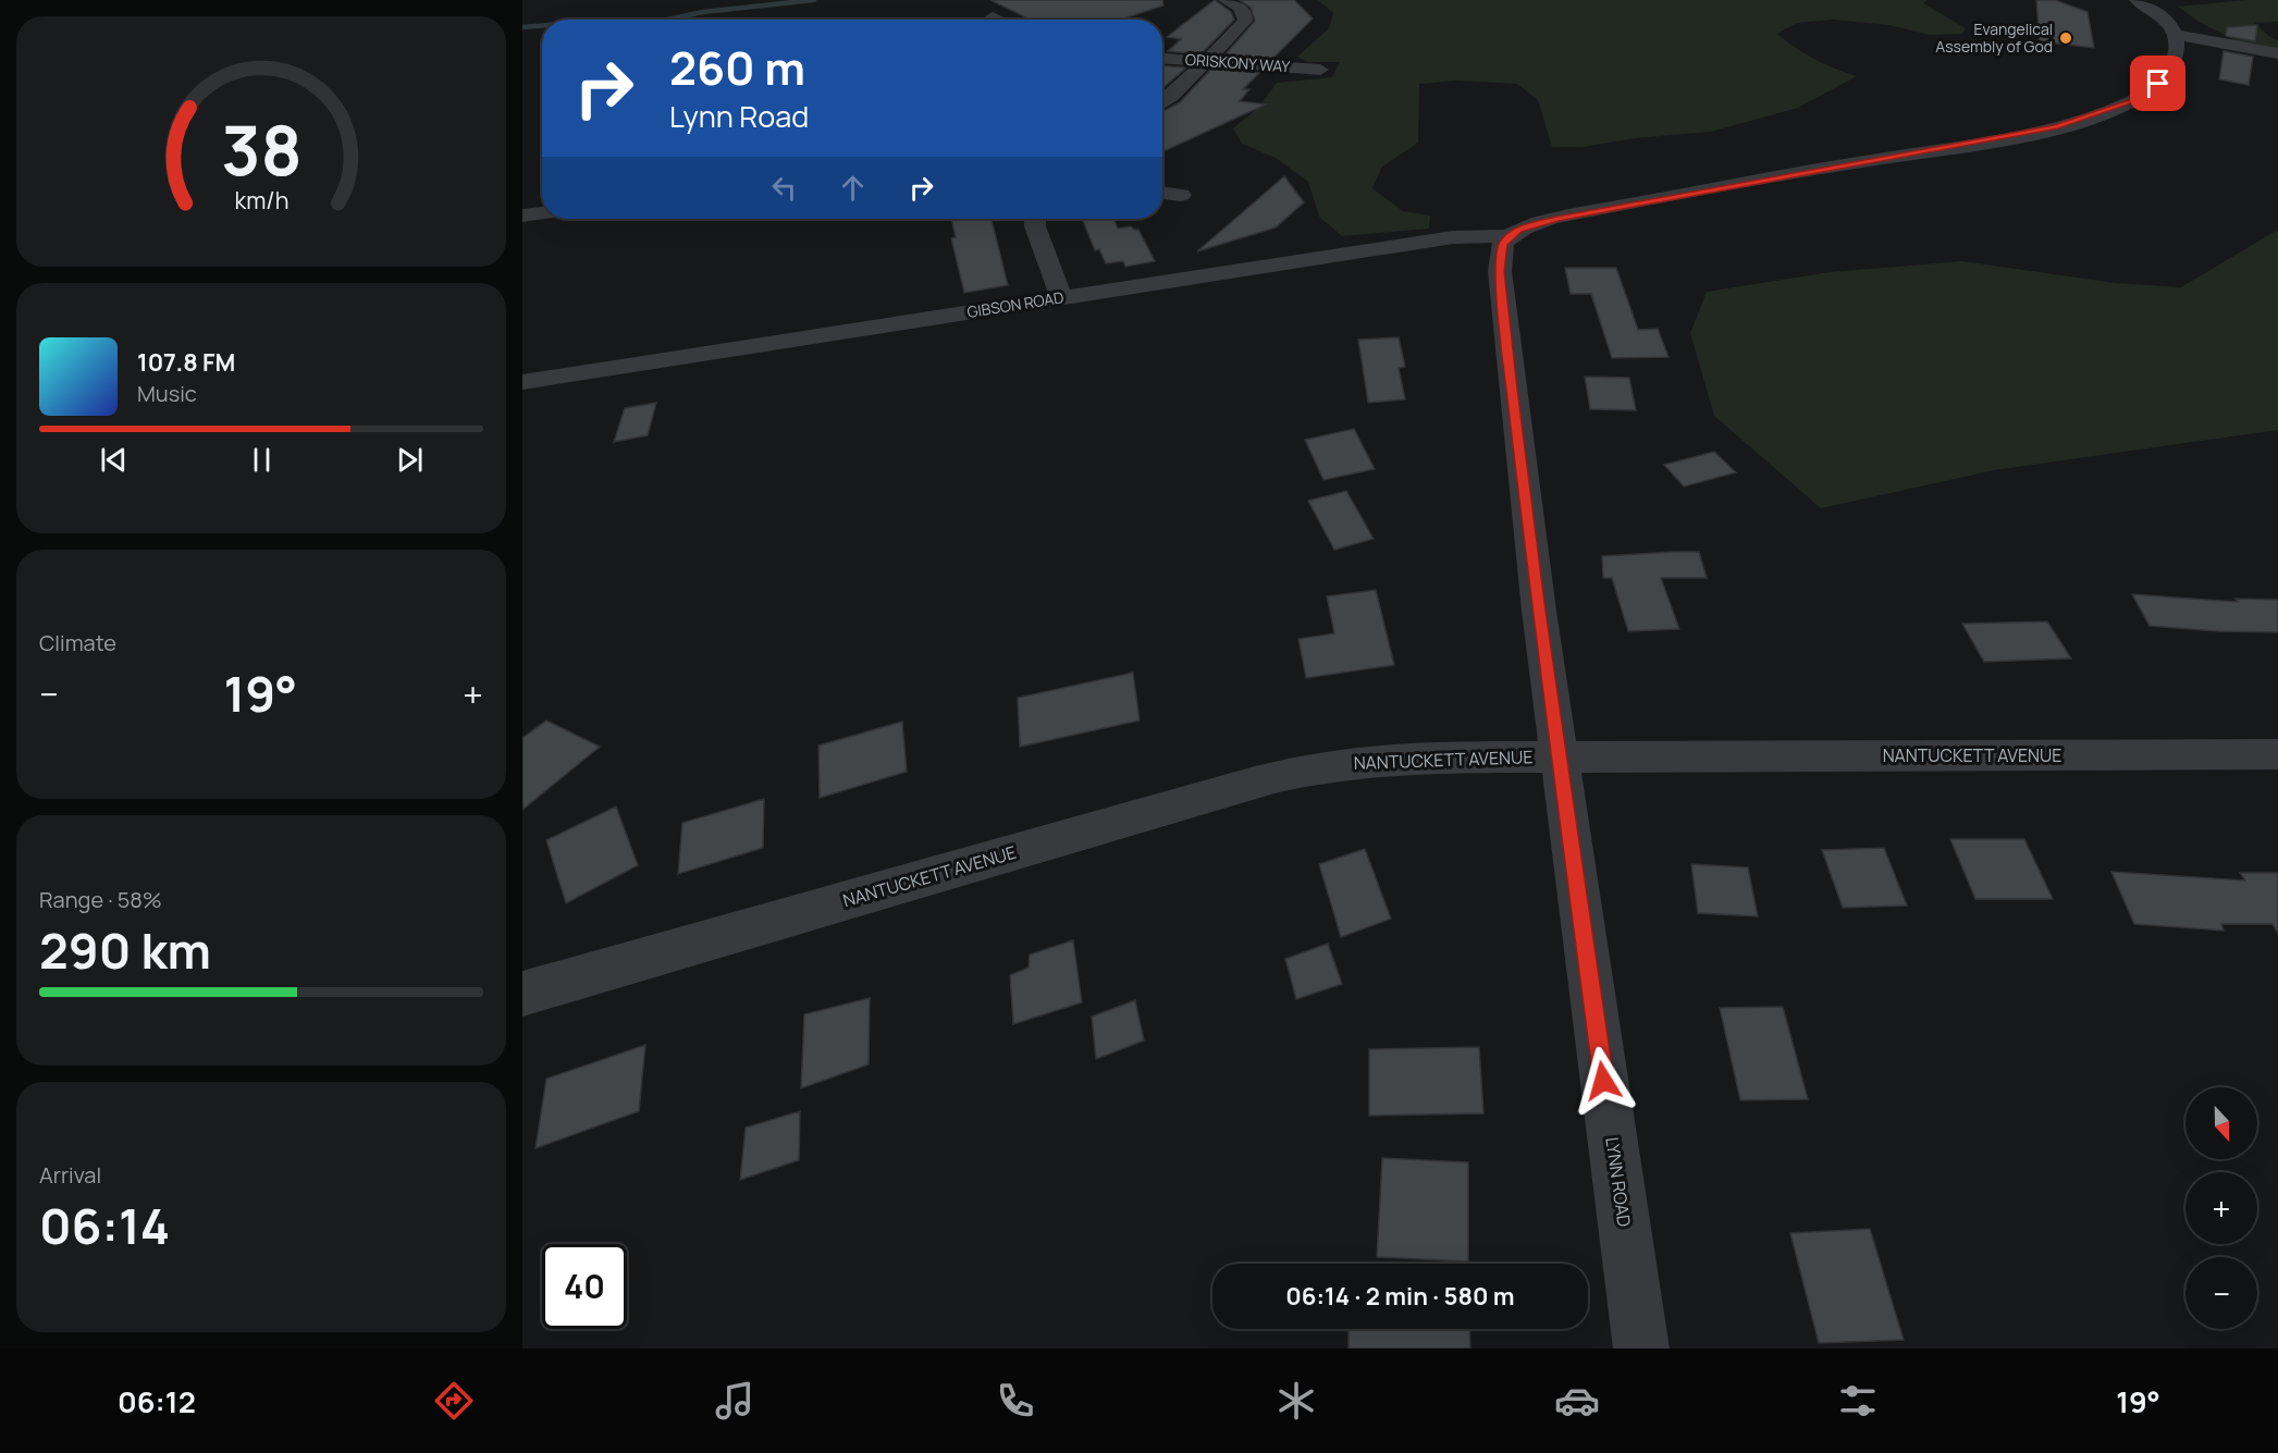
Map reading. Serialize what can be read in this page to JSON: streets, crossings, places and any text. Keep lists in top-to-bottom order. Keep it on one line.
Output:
{"streets":{"street":["ORISKONY WAY","GIBSON ROAD","NANTUCKETT AVENUE","LYNN ROAD"]},"crossings":[["GIBSON ROAD","LYNN ROAD"],["NANTUCKETT AVENUE","LYNN ROAD"]],"places":["Evangelical Assembly of God"],"north":"bottom","page":{"turn":["260 m","Lynn Road"],"song":["107.8 FM","Music"],"tile":["Climate",["Range · 58%","290 km"],["Arrival","06:14"]],"heat":["−","19°","+"],"map_buttons":["+","−"],"limit":"40","trip":"06:14 · 2 min · 580 m","tabs":["06:12","19°"],"gauge":["38","km/h"]}}
